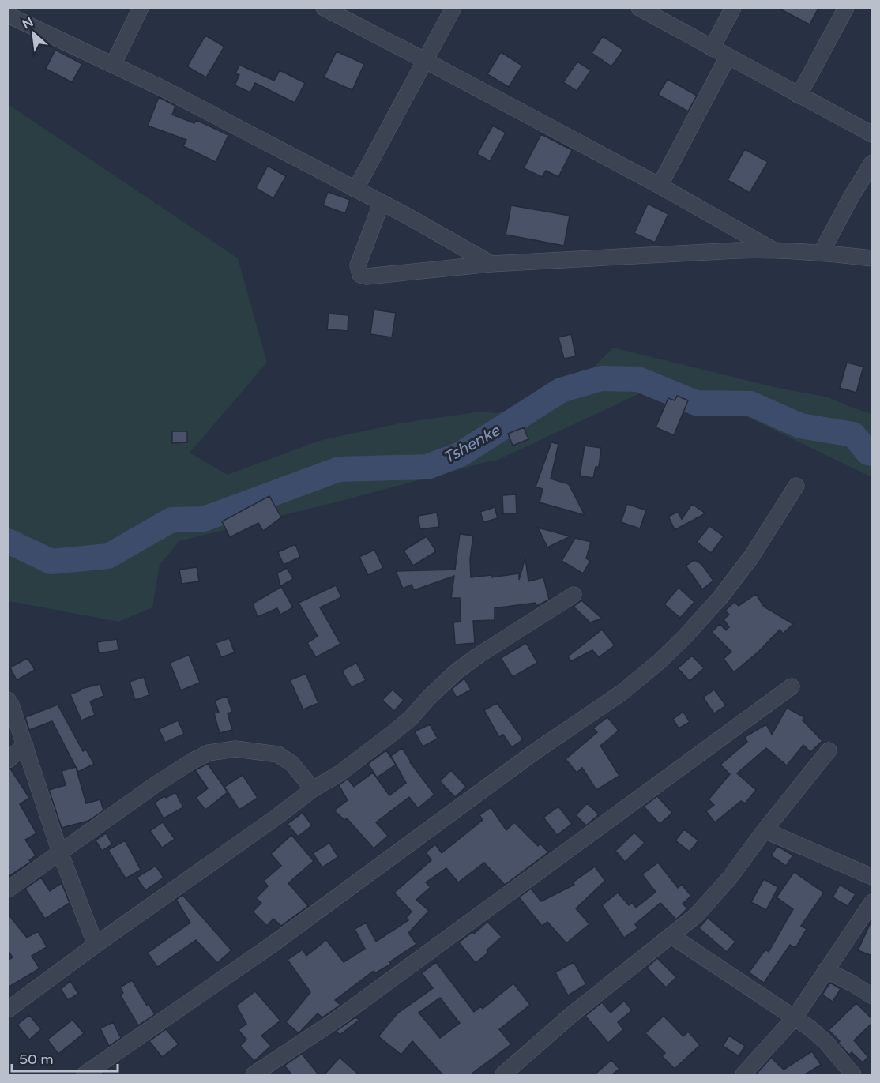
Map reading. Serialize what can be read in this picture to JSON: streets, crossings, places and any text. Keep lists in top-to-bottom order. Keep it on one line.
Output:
{"water":["Tshenke"],"scale_bar":"50 m","north":"top left"}
